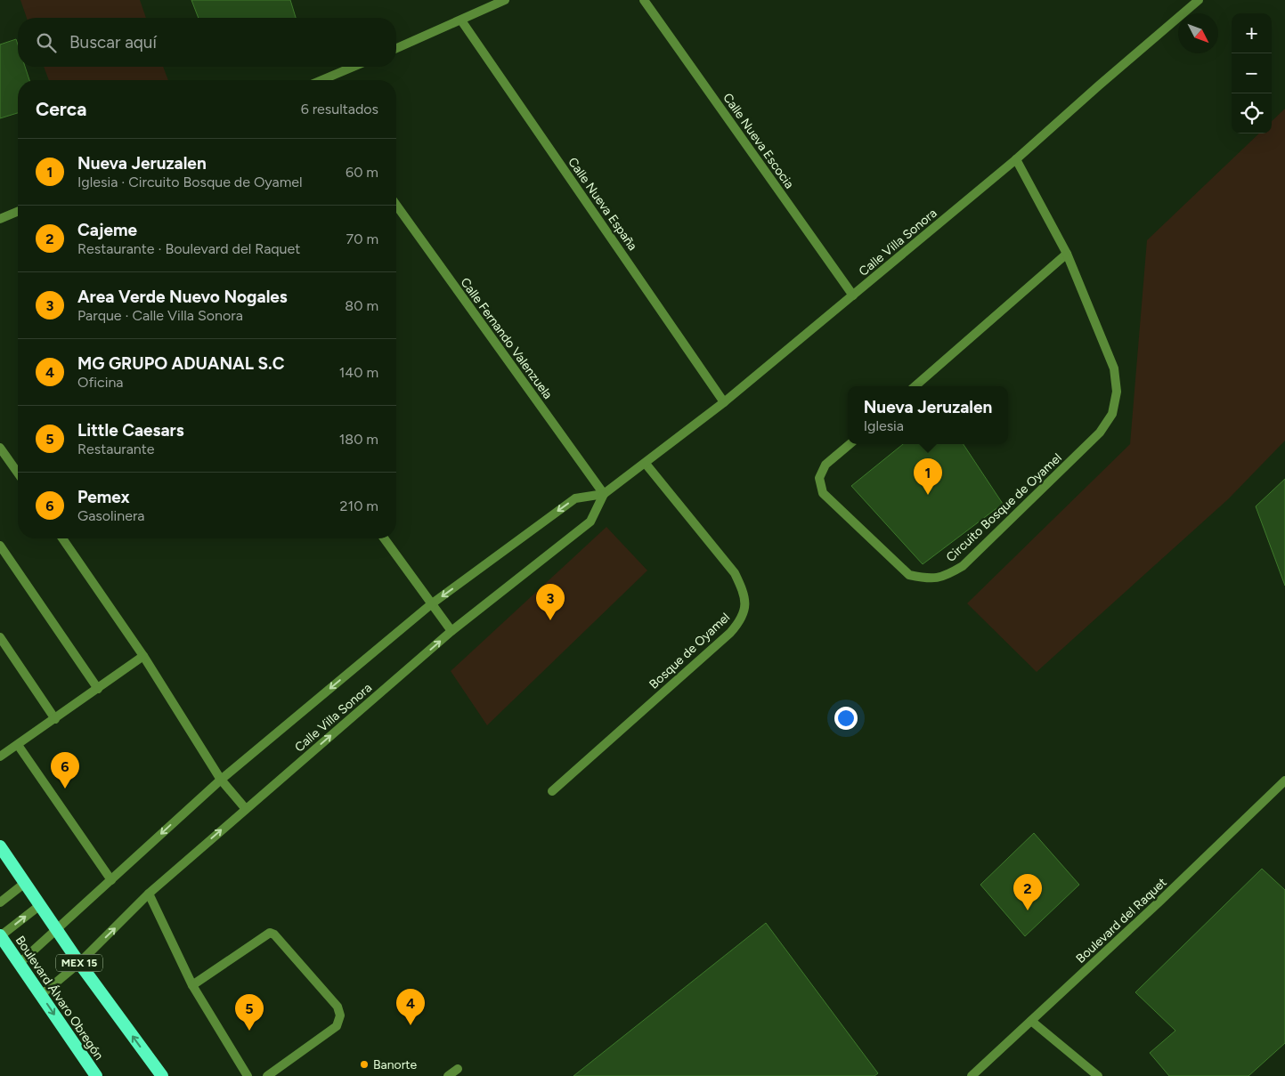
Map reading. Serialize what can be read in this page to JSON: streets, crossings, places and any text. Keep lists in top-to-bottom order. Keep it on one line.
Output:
{"streets":{"highway":["MEX 15","Boulevard Álvaro Obregón"],"street":["Calle Nueva Escocia","Calle Nueva España","Calle Villa Sonora","Calle Fernando Valenzuela","Circuito Bosque de Oyamel","Bosque de Oyamel","Boulevard del Raquet"]},"crossings":[["Calle Nueva Escocia","Calle Villa Sonora"],["Calle Nueva España","Calle Villa Sonora"],["Calle Villa Sonora","Calle Fernando Valenzuela"],["Calle Villa Sonora","Circuito Bosque de Oyamel"],["Calle Villa Sonora","Bosque de Oyamel"],["Calle Villa Sonora","MEX 15"],["Calle Villa Sonora","Boulevard Álvaro Obregón"]],"places":["Banorte"],"north":"bottom right","page":{"map_buttons":["+","−"],"search":"Buscar aquí","heading":["Cerca","6 resultados"],"list":[{"mark":"1","name":"Nueva Jeruzalen","note":"Iglesia · Circuito Bosque de Oyamel","value":"60 m"},{"mark":"2","name":"Cajeme","note":"Restaurante · Boulevard del Raquet","value":"70 m"},{"mark":"3","name":"Area Verde Nuevo Nogales","note":"Parque · Calle Villa Sonora","value":"80 m"},{"mark":"4","name":"MG GRUPO ADUANAL S.C","note":"Oficina","value":"140 m"},{"mark":"5","name":"Little Caesars","note":"Restaurante","value":"180 m"},{"mark":"6","name":"Pemex","note":"Gasolinera","value":"210 m"}],"popup":["Nueva Jeruzalen","Iglesia"],"pins":["1","3","6","2","4","5"]}}
